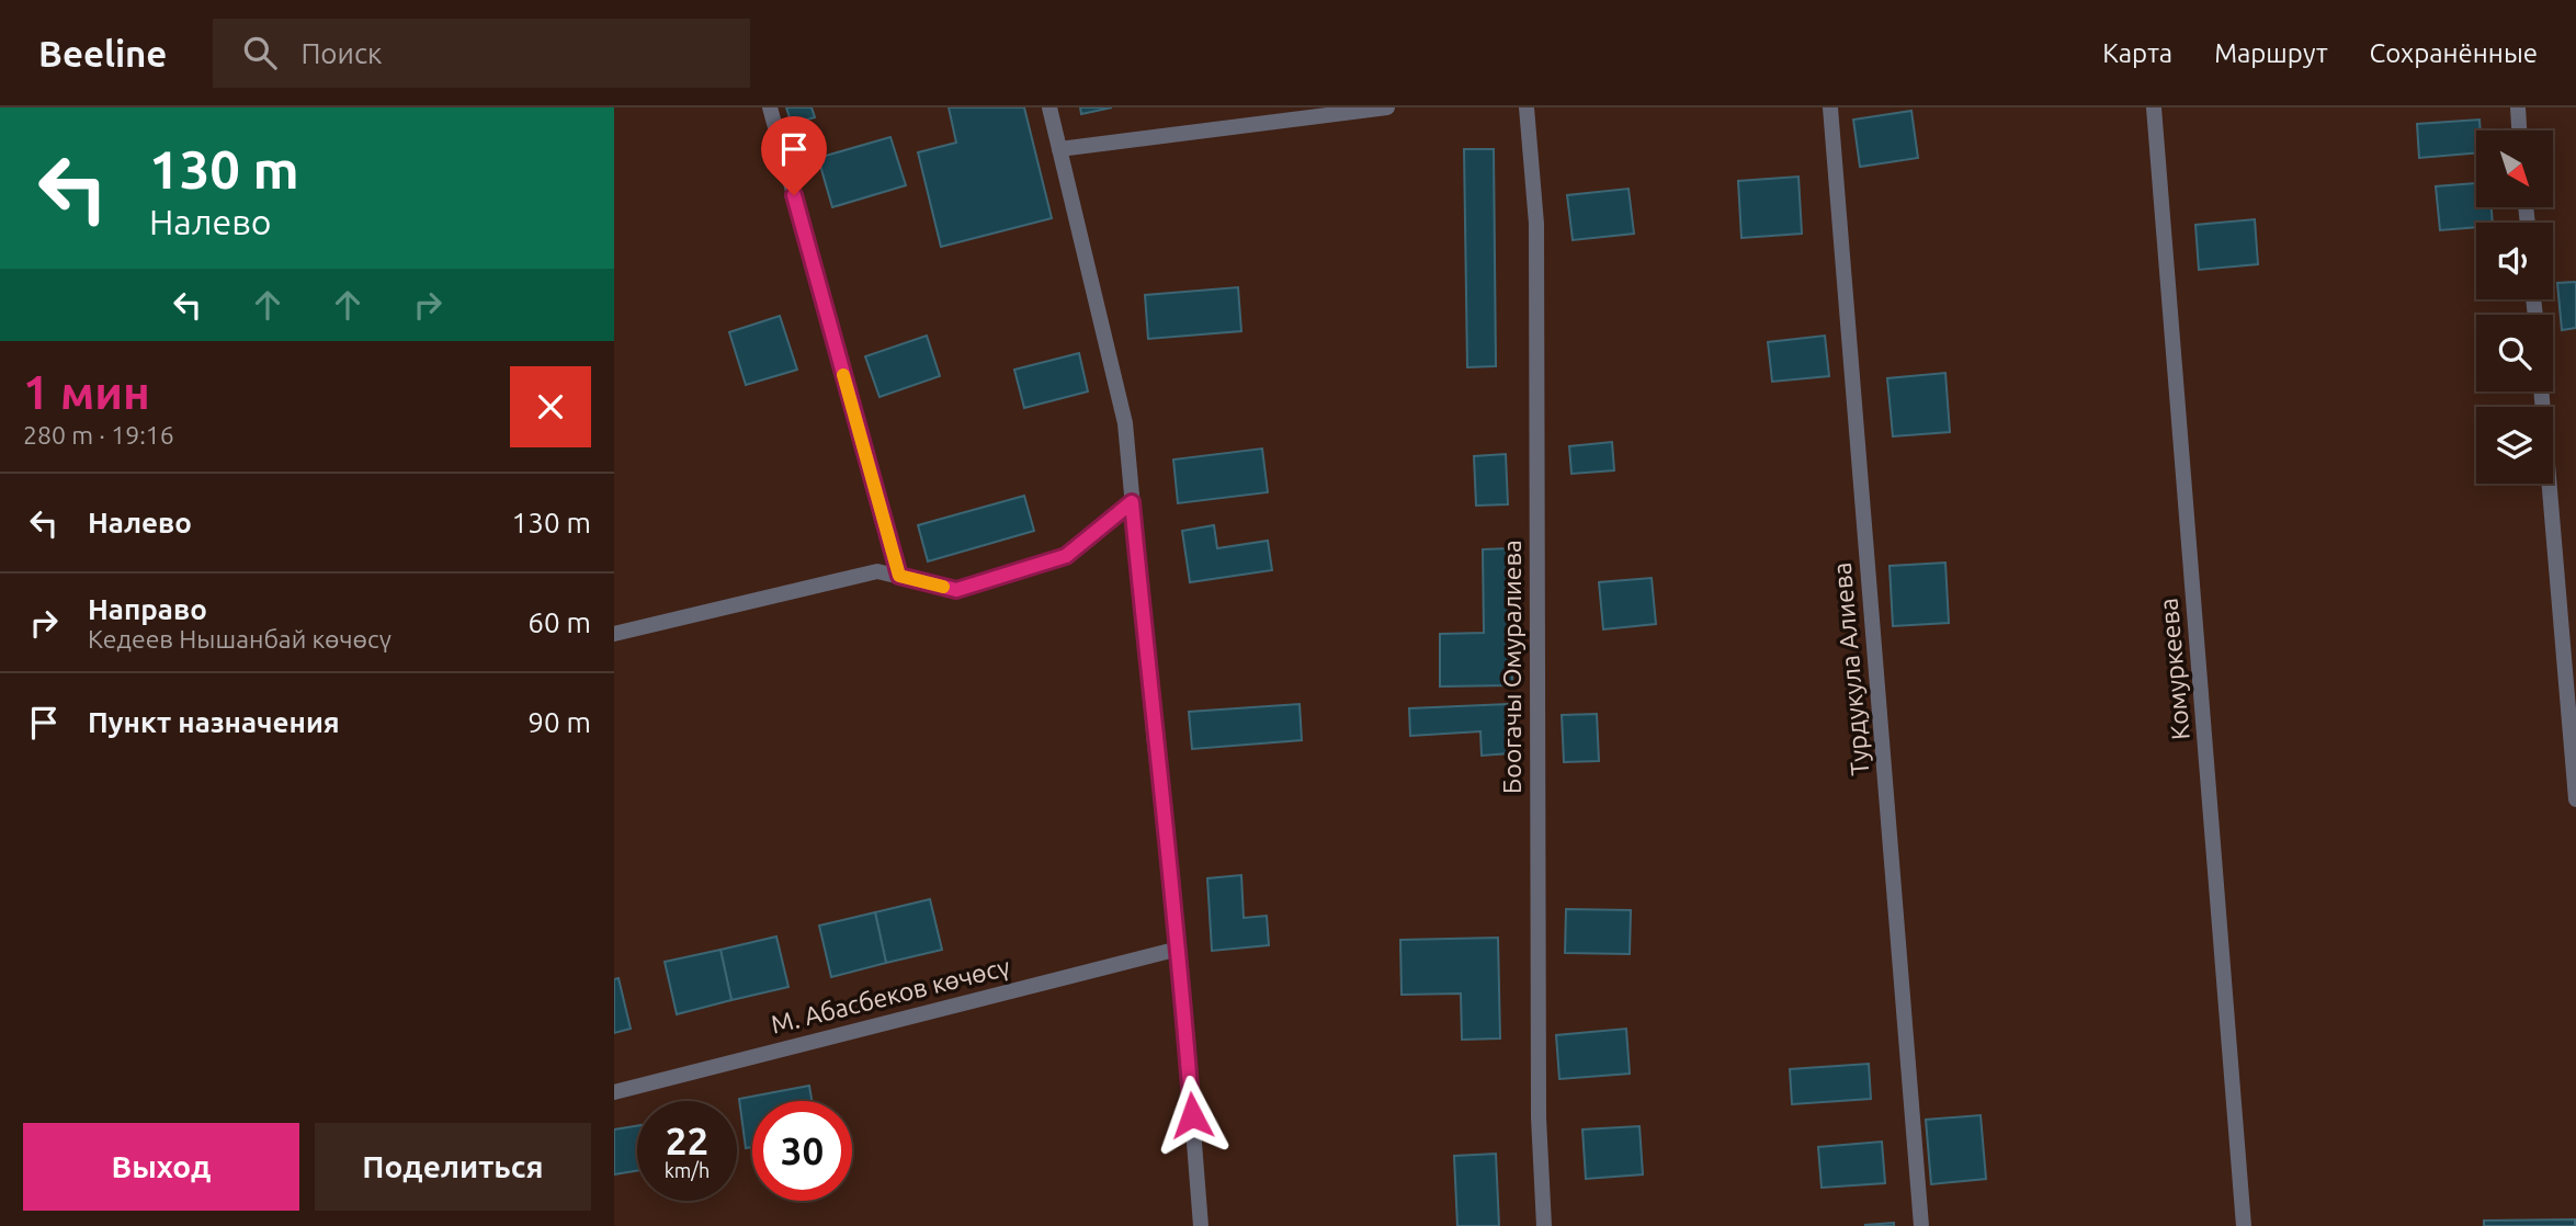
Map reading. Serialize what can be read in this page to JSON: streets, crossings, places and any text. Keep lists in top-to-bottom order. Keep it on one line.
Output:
{"streets":{"street":["Боогачы Омуралиева","Турдукула Алиева","Комуркеева","М. Абасбеков көчөсү"]},"north":"bottom right","page":{"header":"Beeline","search":"Поиск","nav":["Карта","Маршрут","Сохранённые"],"turn":["130 m","Налево"],"heading":["1 мин","280 m · 19:16"],"list":[{"name":"Налево","value":"130 m"},{"name":"Направо","note":"Кедеев Нышанбай көчөсү","value":"60 m"},{"name":"Пункт назначения","value":"90 m"}],"speed":"22 km/h","limit":"30","buttons":["Выход","Поделиться"]}}
